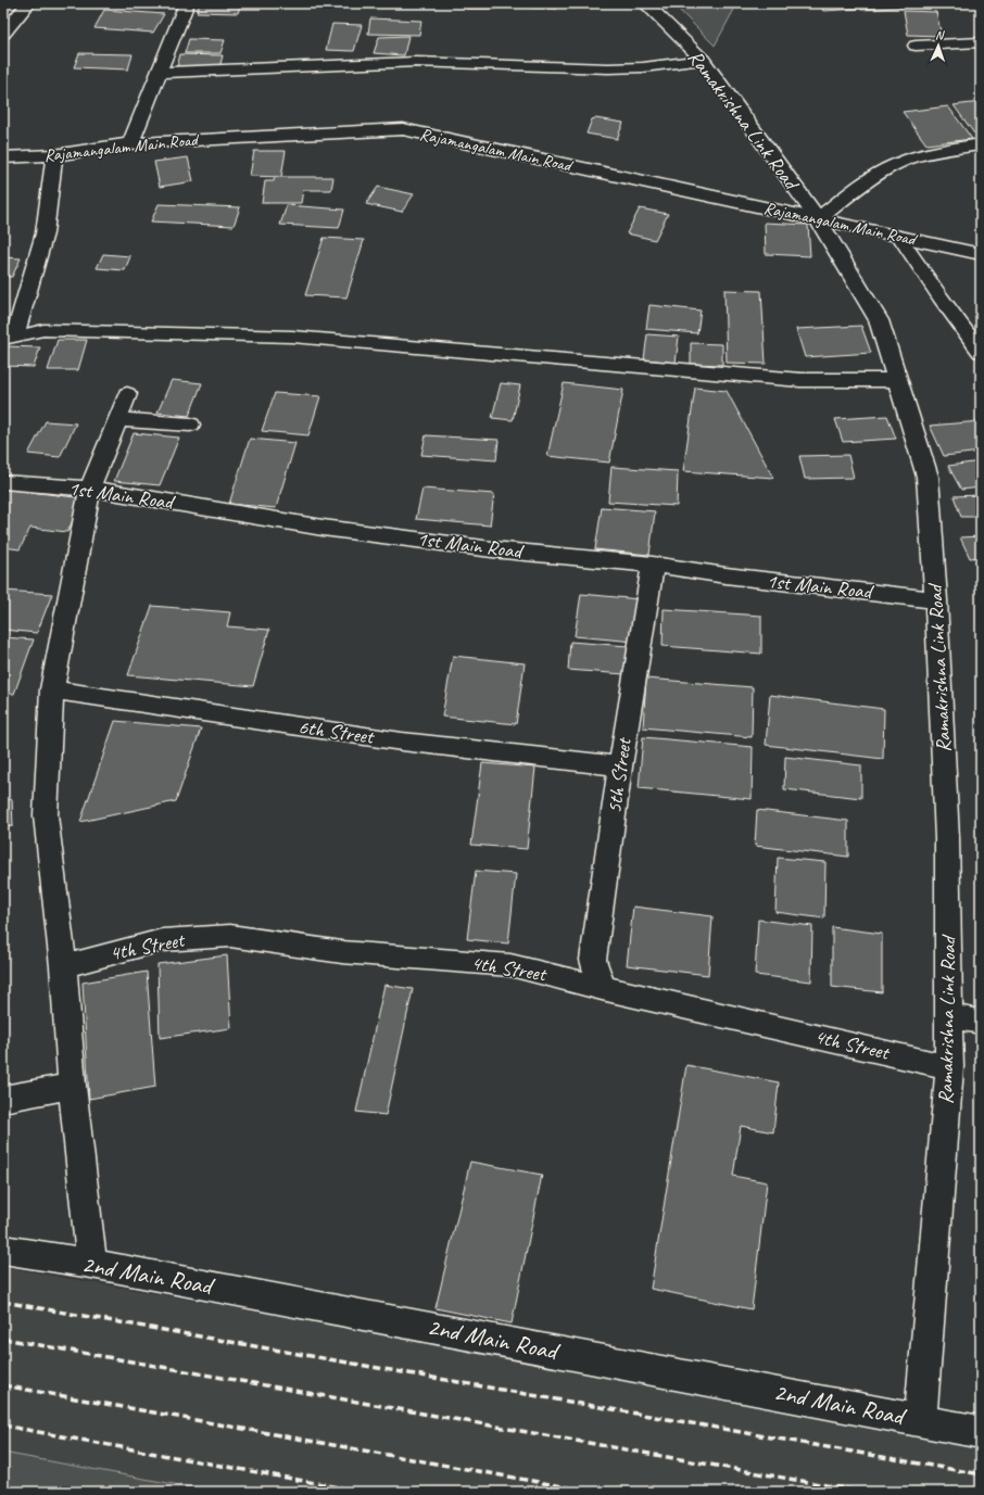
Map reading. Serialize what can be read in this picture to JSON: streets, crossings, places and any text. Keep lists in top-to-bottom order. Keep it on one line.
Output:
{"streets":{"street":["Ramakrishna Link Road","Rajamangalam Main Road","1st Main Road","6th Street","5th Street","4th Street","2nd Main Road"]},"crossings":[["Ramakrishna Link Road","Rajamangalam Main Road"],["Ramakrishna Link Road","1st Main Road"],["Ramakrishna Link Road","4th Street"],["Ramakrishna Link Road","2nd Main Road"],["1st Main Road","5th Street"],["6th Street","5th Street"],["5th Street","4th Street"]],"north":"top"}
